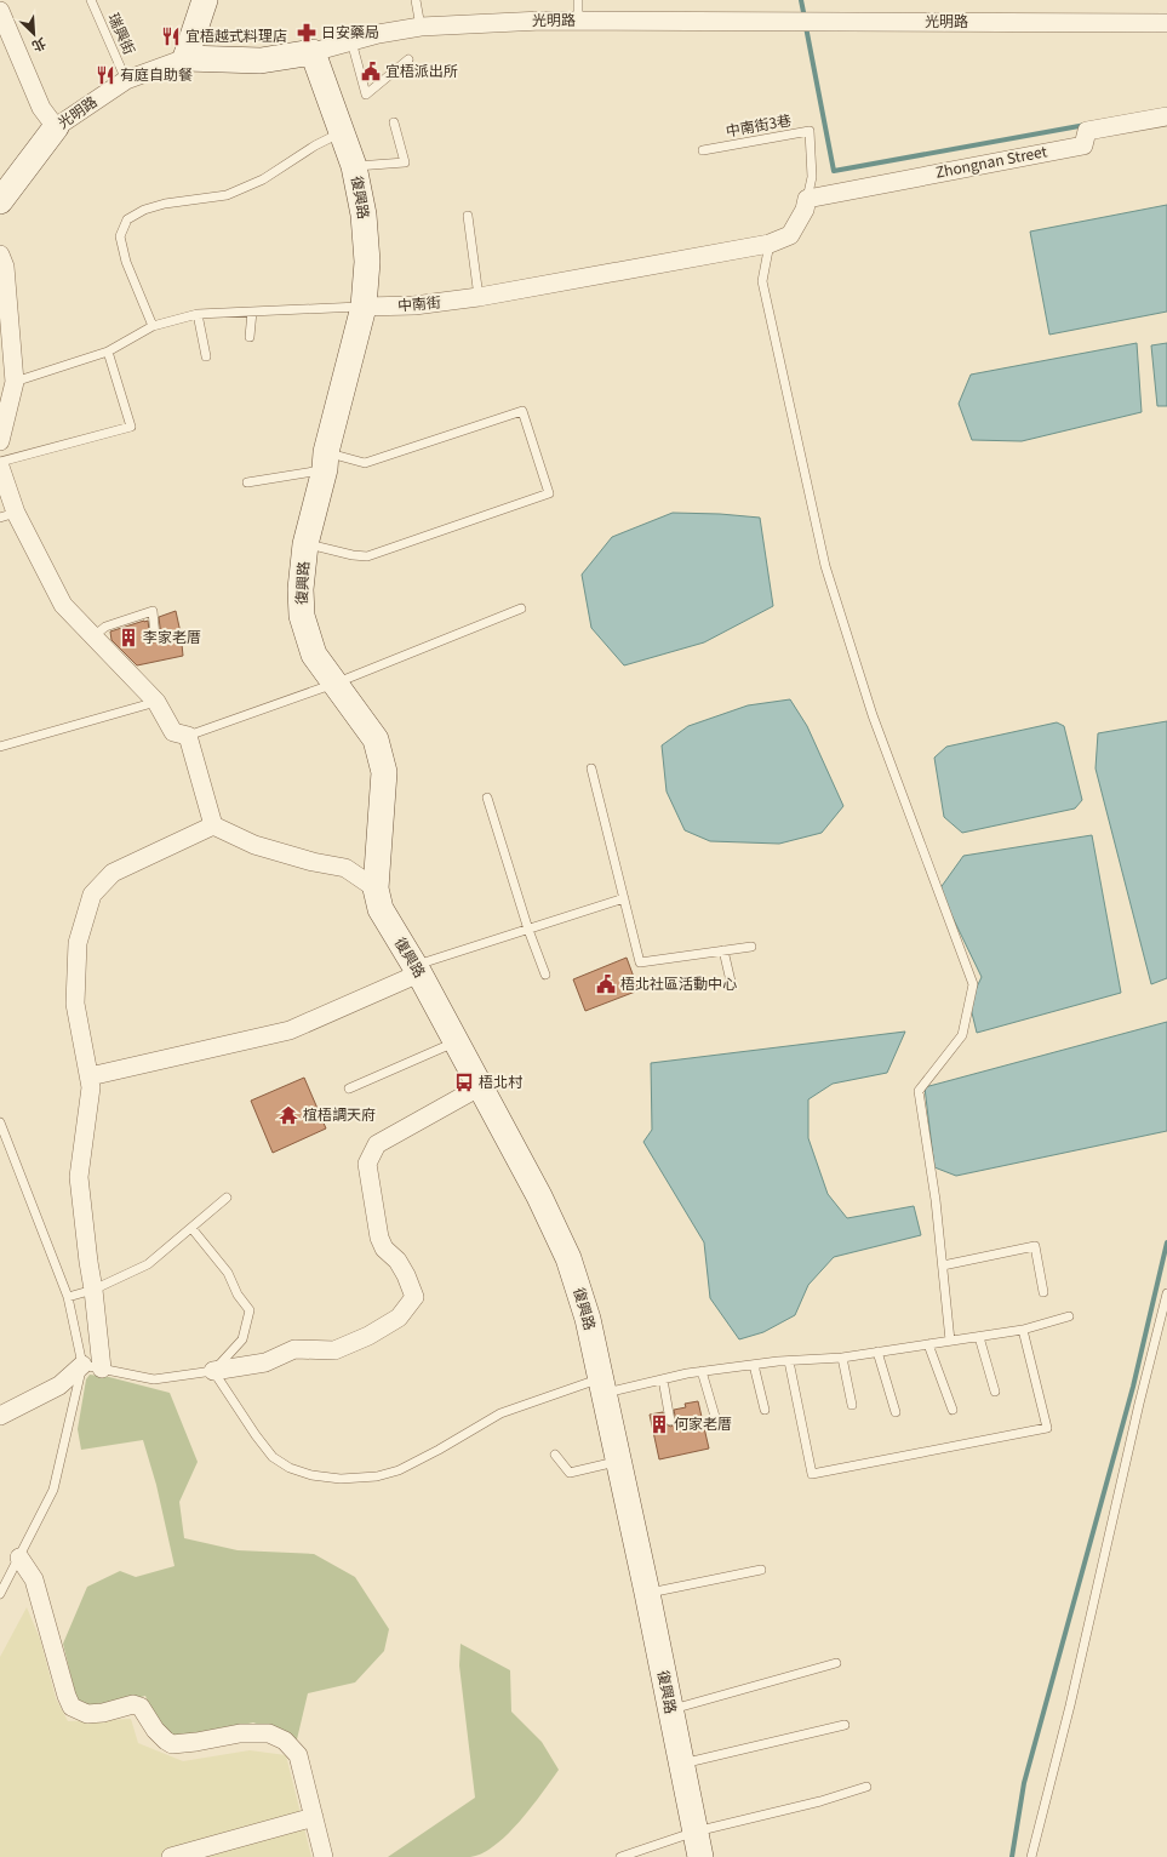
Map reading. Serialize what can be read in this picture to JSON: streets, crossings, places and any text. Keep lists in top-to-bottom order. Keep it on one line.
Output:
{"streets":{"street":["光明路","Zhongnan Street","復興路","中南街"],"lane":["瑞興街","中南街3巷"]},"crossings":[["光明路","瑞興街"],["光明路","復興路"],["中南街3巷","Zhongnan Street"],["中南街3巷","中南街"],["Zhongnan Street","中南街"],["復興路","中南街"]],"places":{"pharmacy":["日安藥局"],"restaurant":["宜梧越式料理店","有庭自助餐"],"public building":["宜梧派出所","梧北社區活動中心"],"building":["李家老厝","何家老厝"],"bus stop":["梧北村"],"temple":["椬梧調天府"]},"north":"bottom right"}
